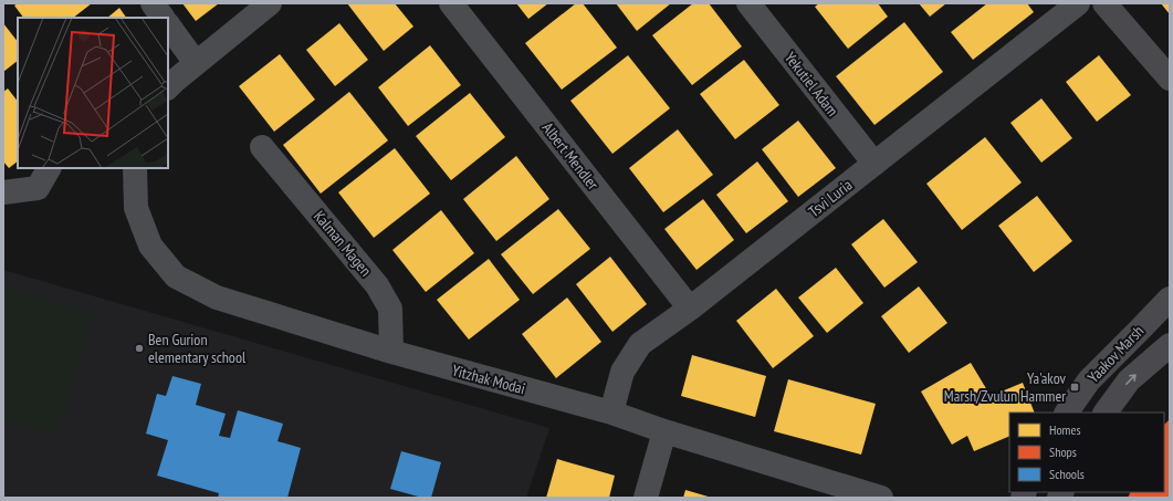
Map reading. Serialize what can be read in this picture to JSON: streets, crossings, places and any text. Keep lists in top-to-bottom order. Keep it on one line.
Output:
{"streets":{"street":["Yekutiel Adam","Albert Mendler","Tsvi Luria","Kalman Magen","Yaakov Marsh","Yitzhak Modai"]},"crossings":[["Yekutiel Adam","Tsvi Luria"],["Albert Mendler","Tsvi Luria"],["Tsvi Luria","Yitzhak Modai"],["Kalman Magen","Yitzhak Modai"]],"places":{"other":["Ben Gurion elementary school"],"transit":["Ya'akov Marsh/Zvulun Hammer"]},"legend":["Homes","Shops","Schools"]}
